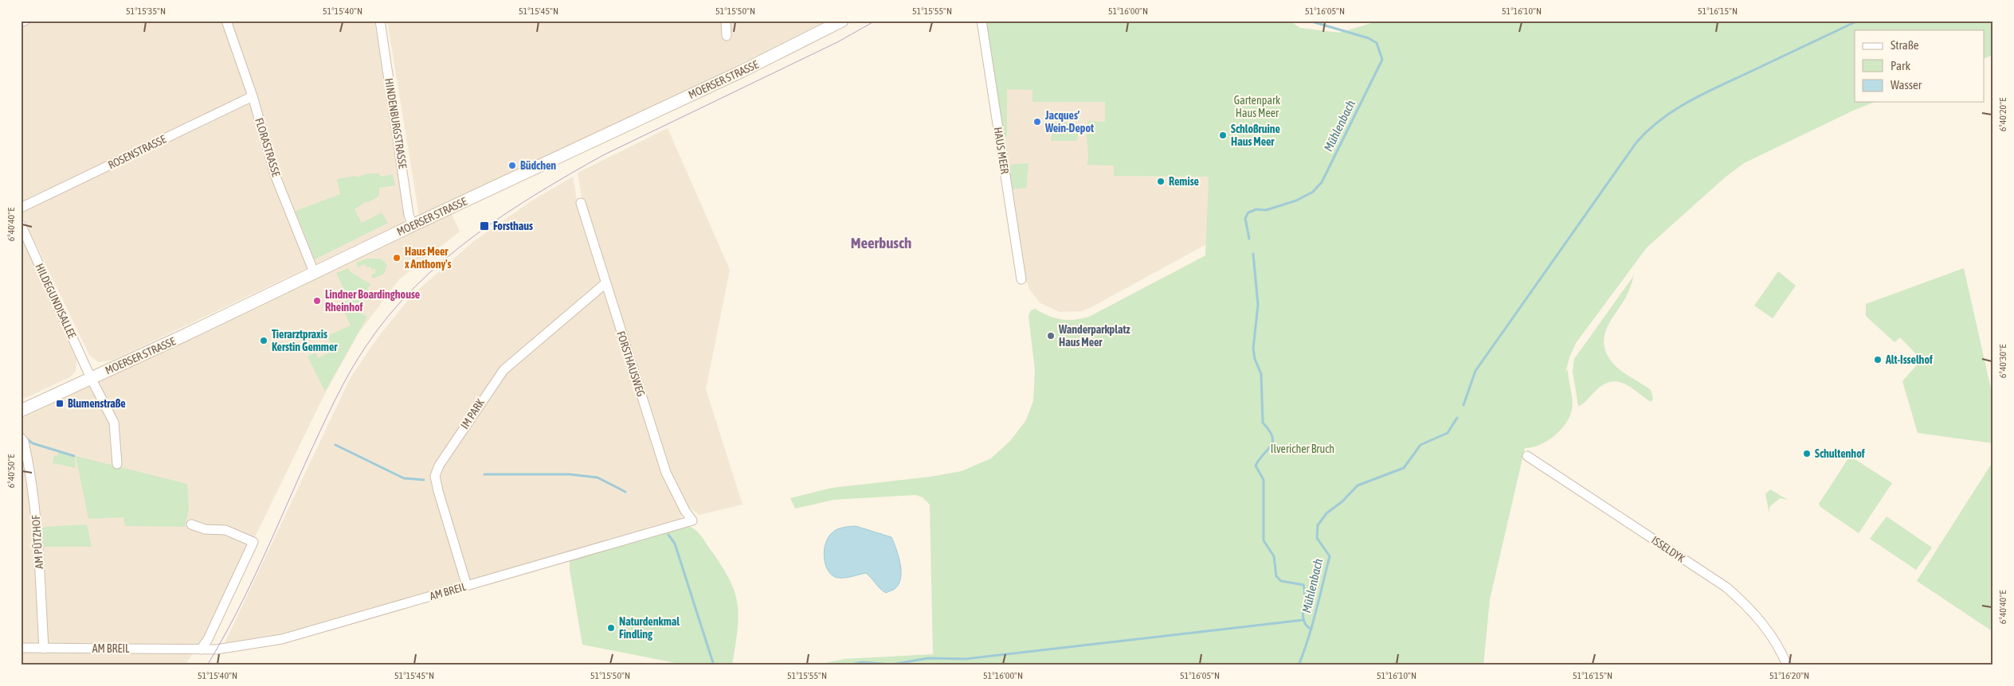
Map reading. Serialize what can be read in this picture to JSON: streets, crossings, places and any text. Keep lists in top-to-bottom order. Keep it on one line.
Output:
{"streets":{"main road":["MOERSER STRASSE"],"street":["HINDENBURGSTRASSE","FLORASTRASSE","HAUS MEER","ROSENSTRASSE","HILDEGUNDISALLEE","FORSTHAUSWEG","IM PARK","AM PÜTZHOF","ISSELDYK","AM BREIL"]},"crossings":[["MOERSER STRASSE","HINDENBURGSTRASSE"],["MOERSER STRASSE","FLORASTRASSE"],["MOERSER STRASSE","HILDEGUNDISALLEE"],["FLORASTRASSE","ROSENSTRASSE"],["FORSTHAUSWEG","IM PARK"],["FORSTHAUSWEG","AM BREIL"],["IM PARK","AM BREIL"],["AM PÜTZHOF","AM BREIL"]],"districts":["Meerbusch"],"water":["Mühlenbach"],"parks":["Gartenpark Haus Meer","Ilvericher Bruch"],"places":{"other":["Jacques’ Wein-Depot","Schloßruine Haus Meer","Büdchen","Remise","Haus Meer x Anthony's","Lindner Boardinghouse Rheinhof","Wanderparkplatz Haus Meer","Tierarztpraxis Kerstin Gemmer","Alt-Isselhof","Schultenhof","Naturdenkmal Findling"],"transit":["Forsthaus","Blumenstraße"]},"legend":["Straße","Park","Wasser"],"coordinates":["51°15'35\"N","51°15'40\"N","51°15'45\"N","51°15'50\"N","51°15'55\"N","51°16'00\"N","51°16'05\"N","51°16'10\"N","51°16'15\"N","6°40'20\"E","6°40'40\"E","6°40'30\"E","6°40'50\"E","51°16'20\"N"]}
